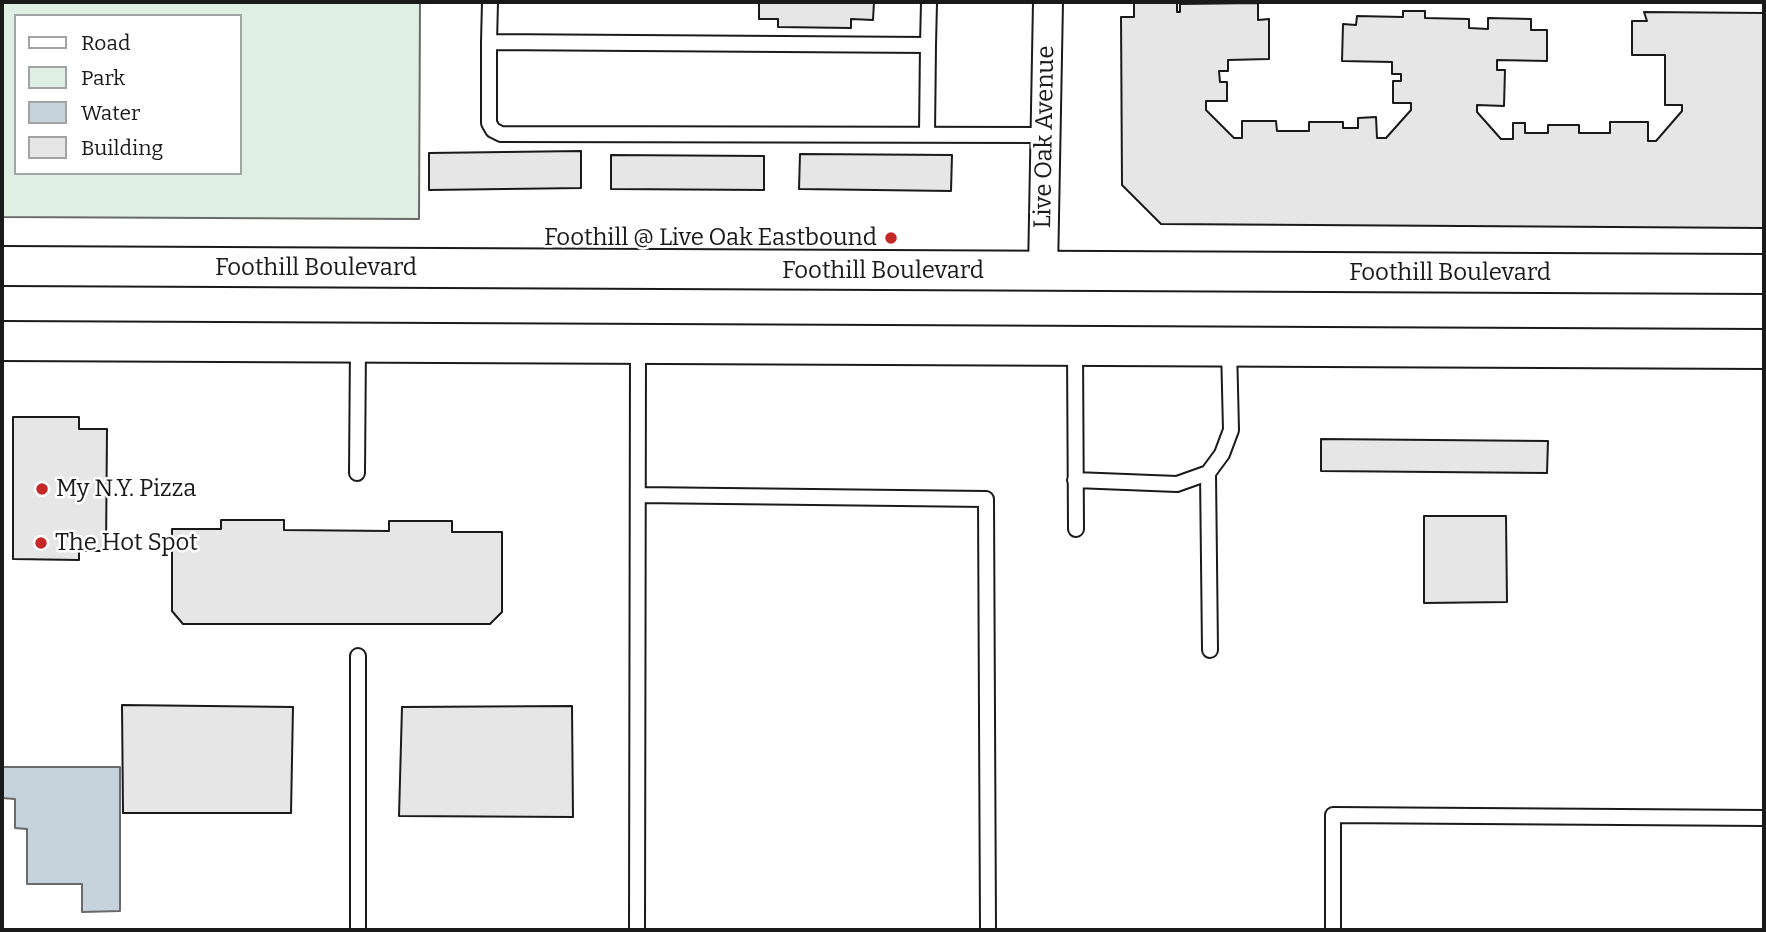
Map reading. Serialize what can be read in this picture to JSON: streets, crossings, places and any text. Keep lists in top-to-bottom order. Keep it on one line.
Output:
{"streets":{"main road":["Foothill Boulevard"],"street":["Live Oak Avenue"]},"crossings":[["Live Oak Avenue","Foothill Boulevard"]],"places":["Foothill @ Live Oak Eastbound","My N.Y. Pizza","The Hot Spot"],"legend":["Road","Park","Water","Building"]}
